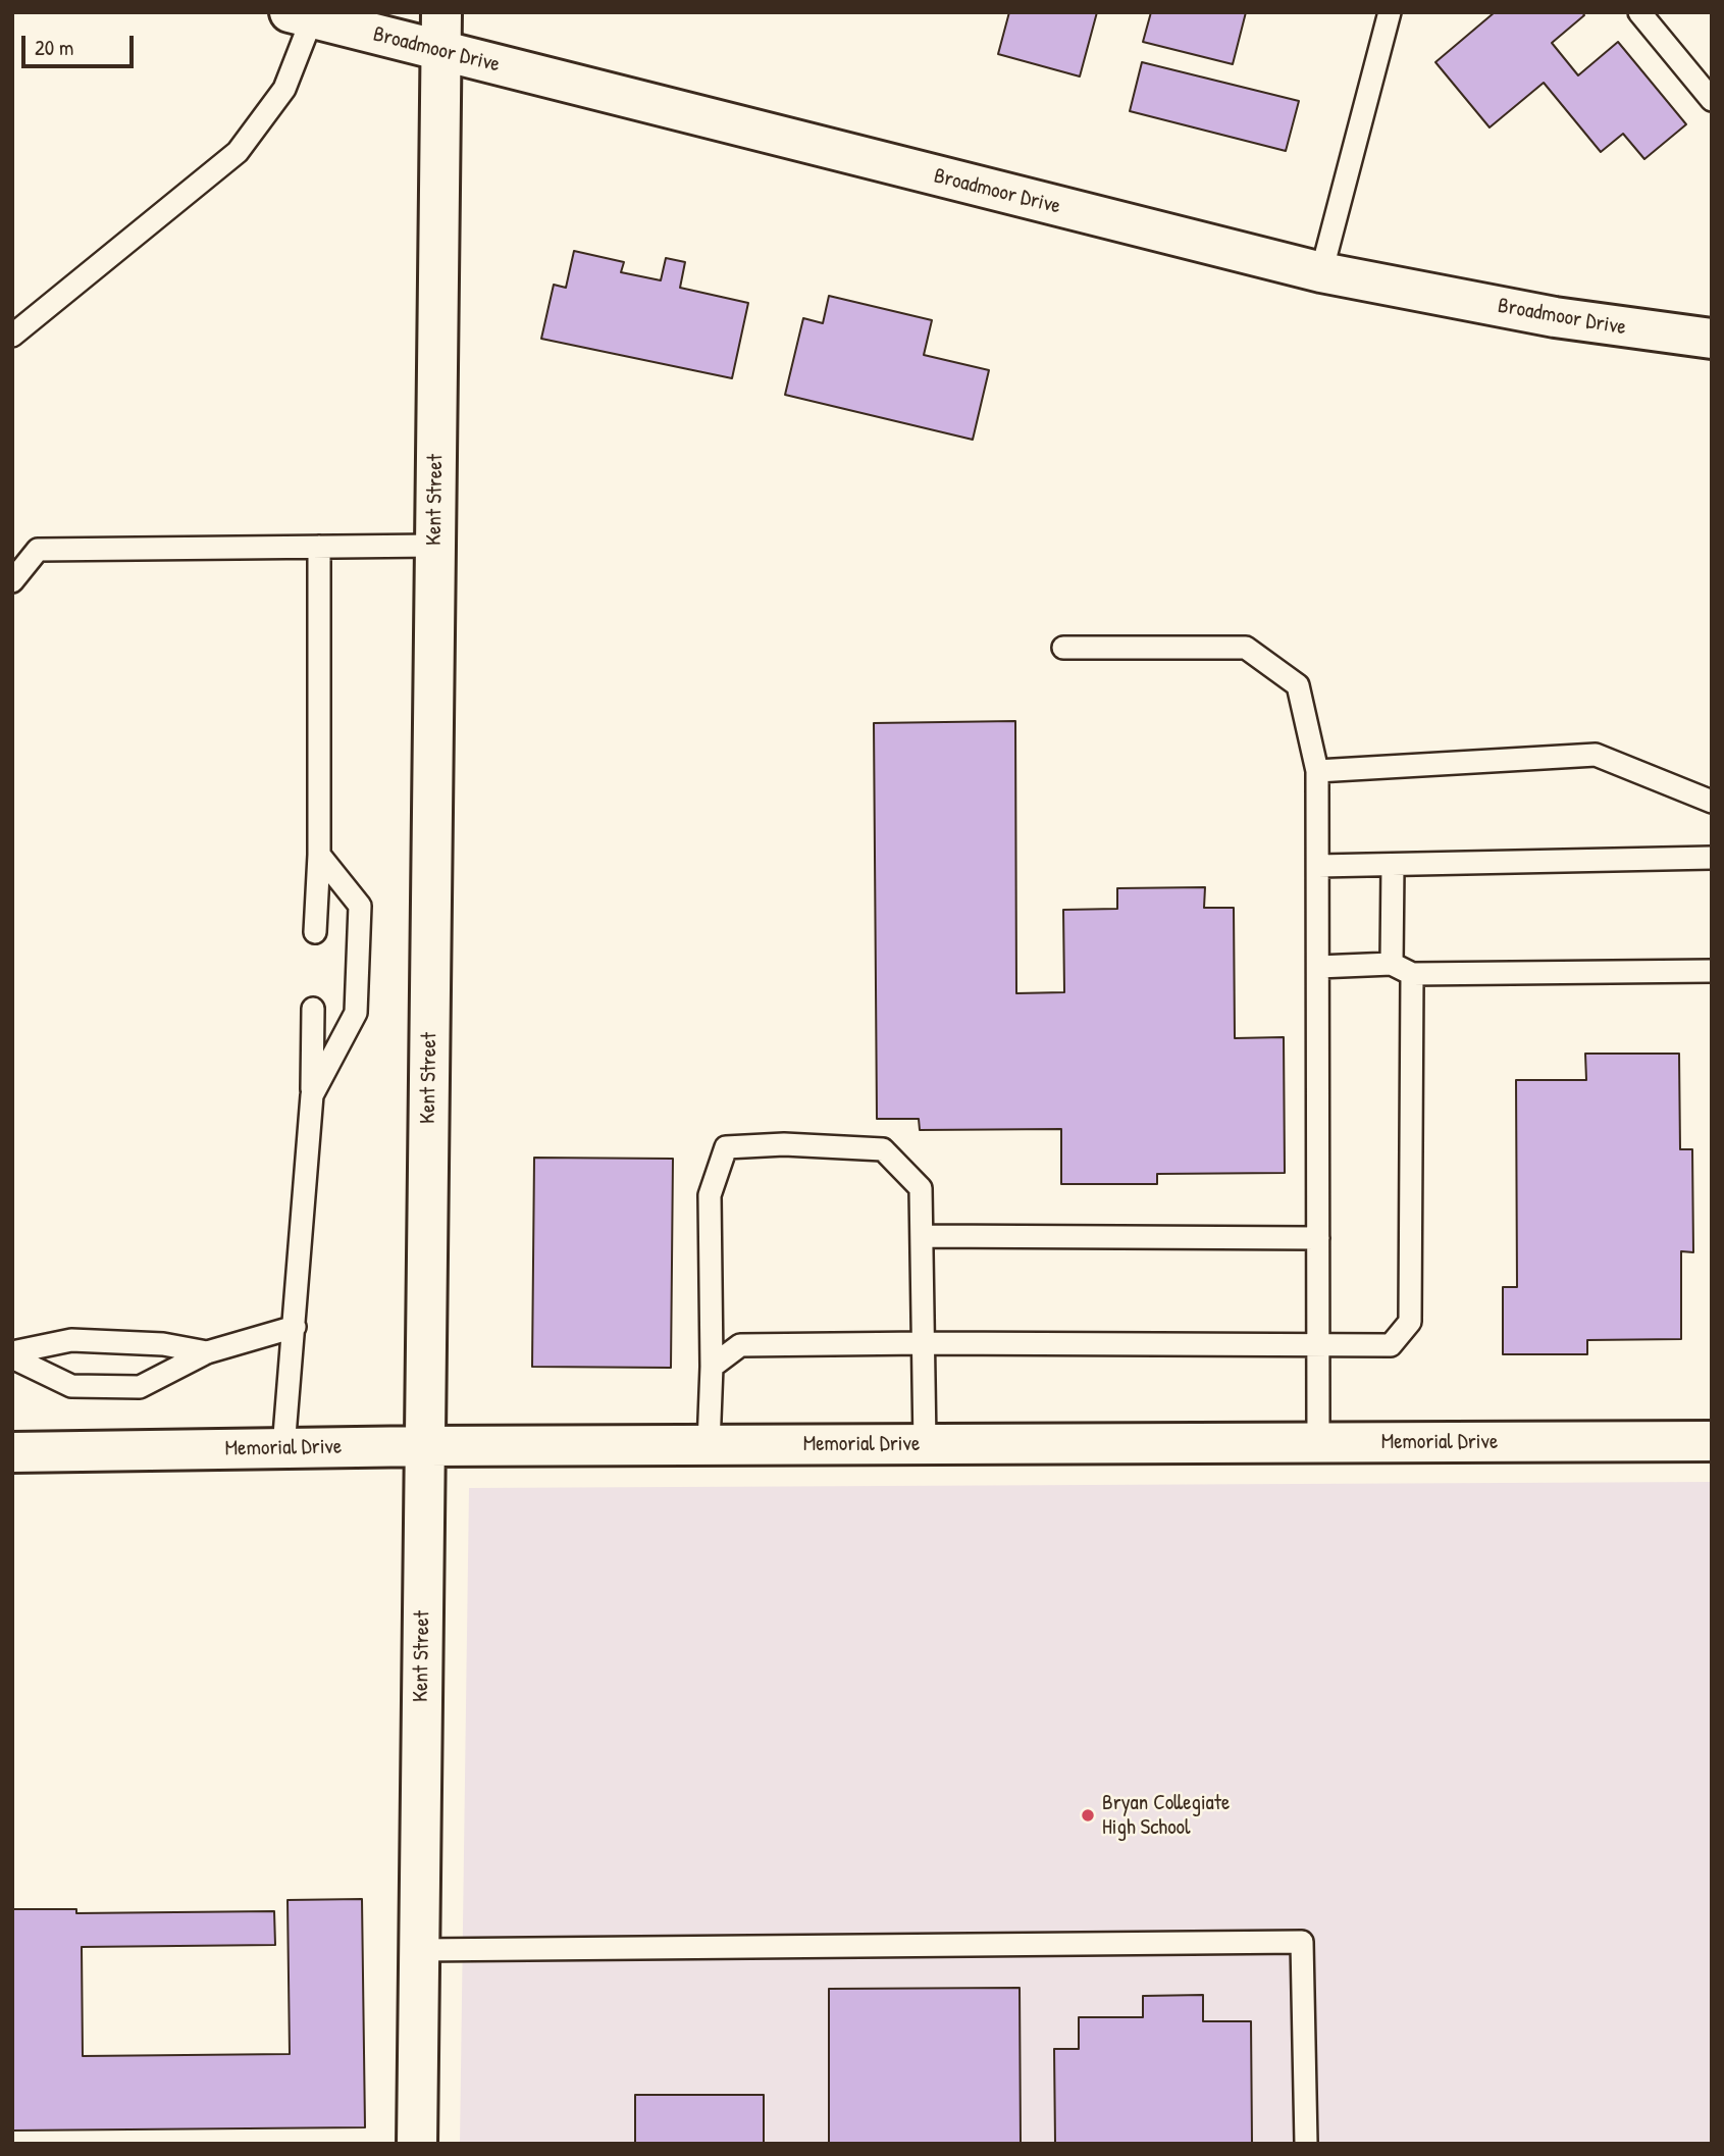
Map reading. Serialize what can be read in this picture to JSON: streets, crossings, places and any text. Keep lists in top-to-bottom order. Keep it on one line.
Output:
{"streets":{"street":["Broadmoor Drive","Kent Street","Memorial Drive"]},"crossings":[["Broadmoor Drive","Kent Street"],["Kent Street","Memorial Drive"]],"places":["Bryan Collegiate High School"],"scale_bar":"20 m"}
